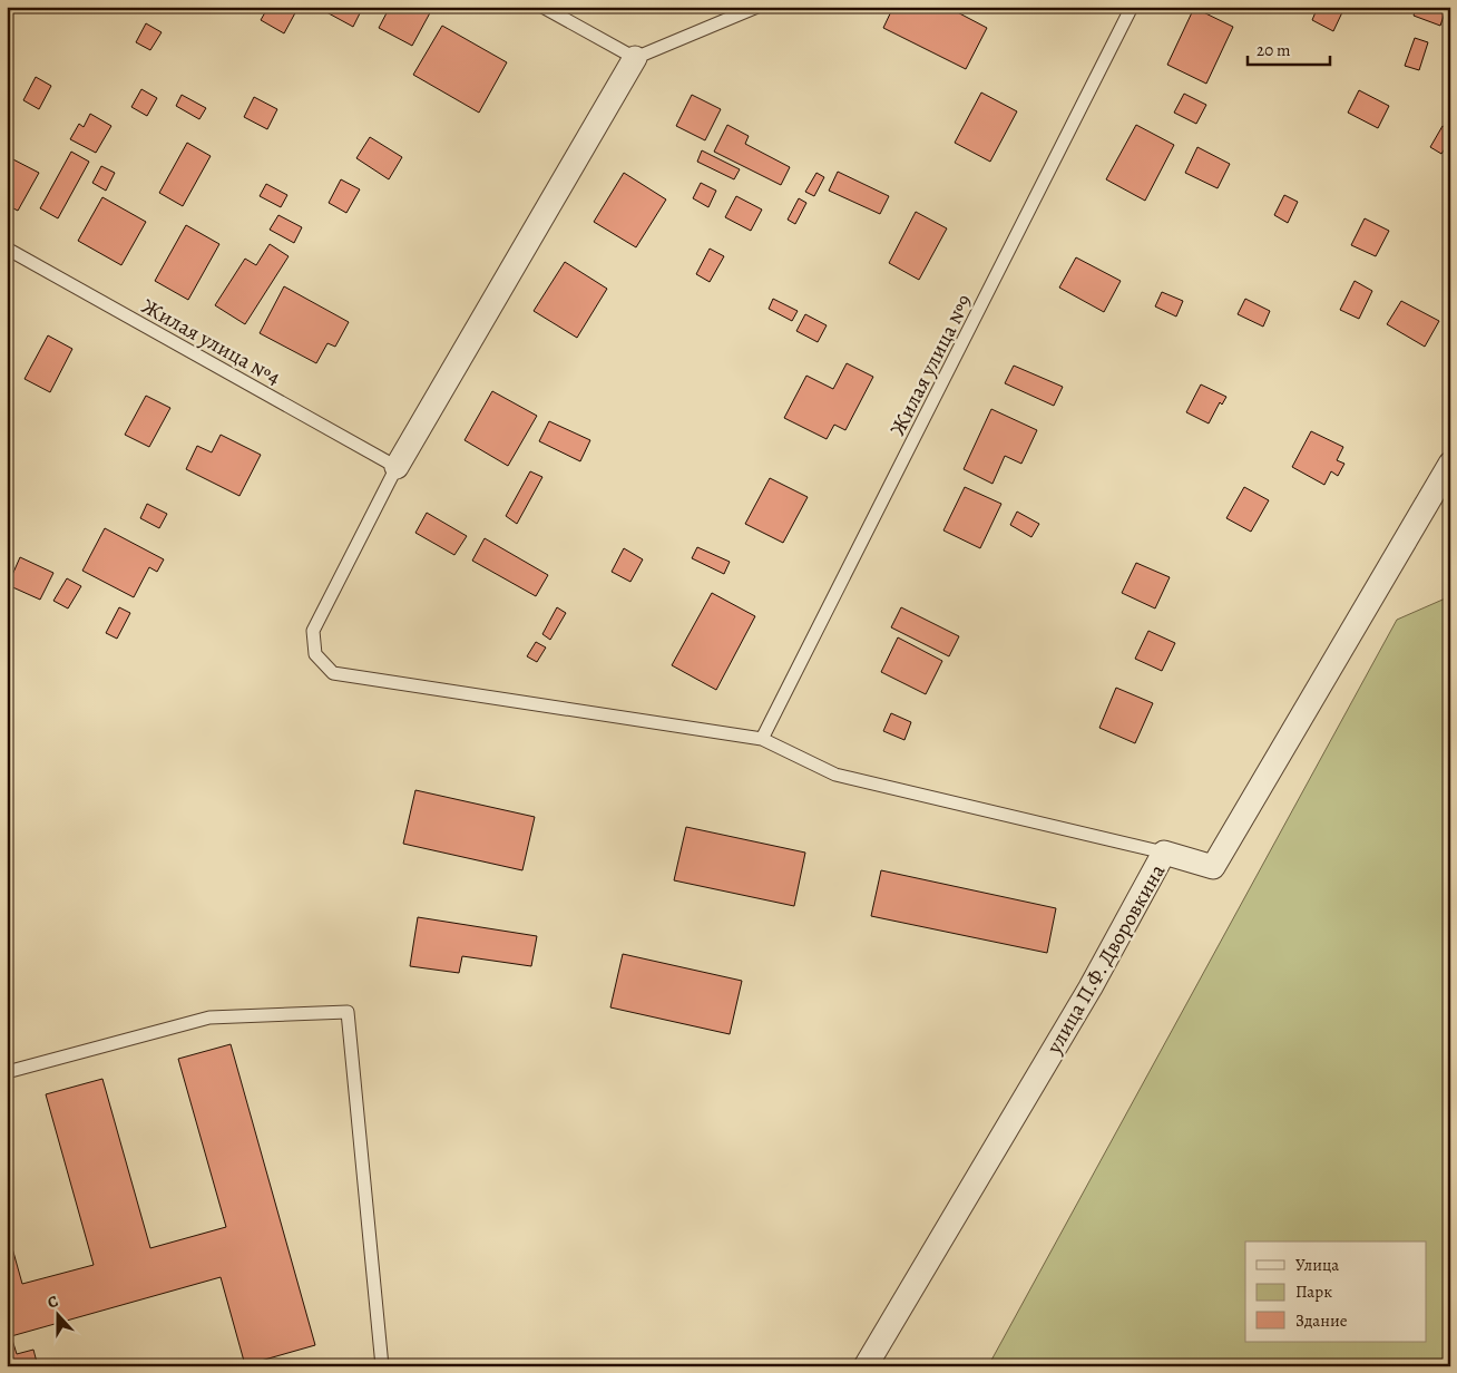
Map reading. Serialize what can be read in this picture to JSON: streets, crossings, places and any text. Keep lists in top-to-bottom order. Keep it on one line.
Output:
{"streets":{"street":["улица П.Ф. Дворовкина"],"lane":["Жилая улица №4","Жилая улица №9"]},"legend":["Улица","Парк","Здание"],"scale_bar":"20 m","north":"top"}
